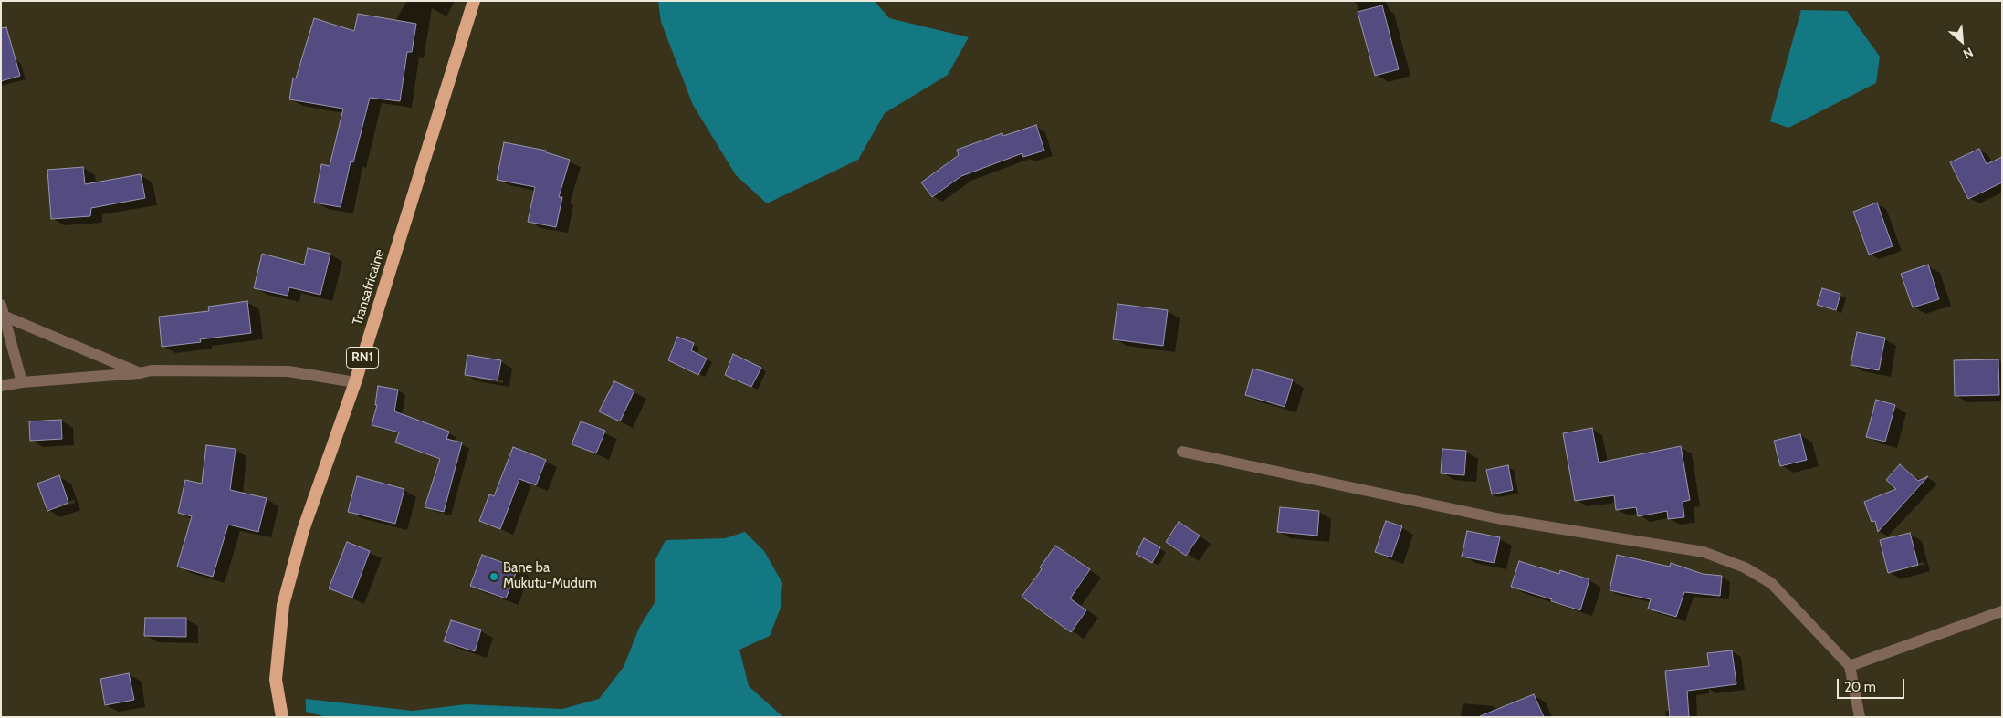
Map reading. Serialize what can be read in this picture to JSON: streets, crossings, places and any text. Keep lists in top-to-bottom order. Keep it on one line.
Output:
{"streets":{"highway":["Transafricaine","RN1"]},"places":["Bane ba Mukutu-Mudum"],"scale_bar":"20 m","north":"bottom right"}
